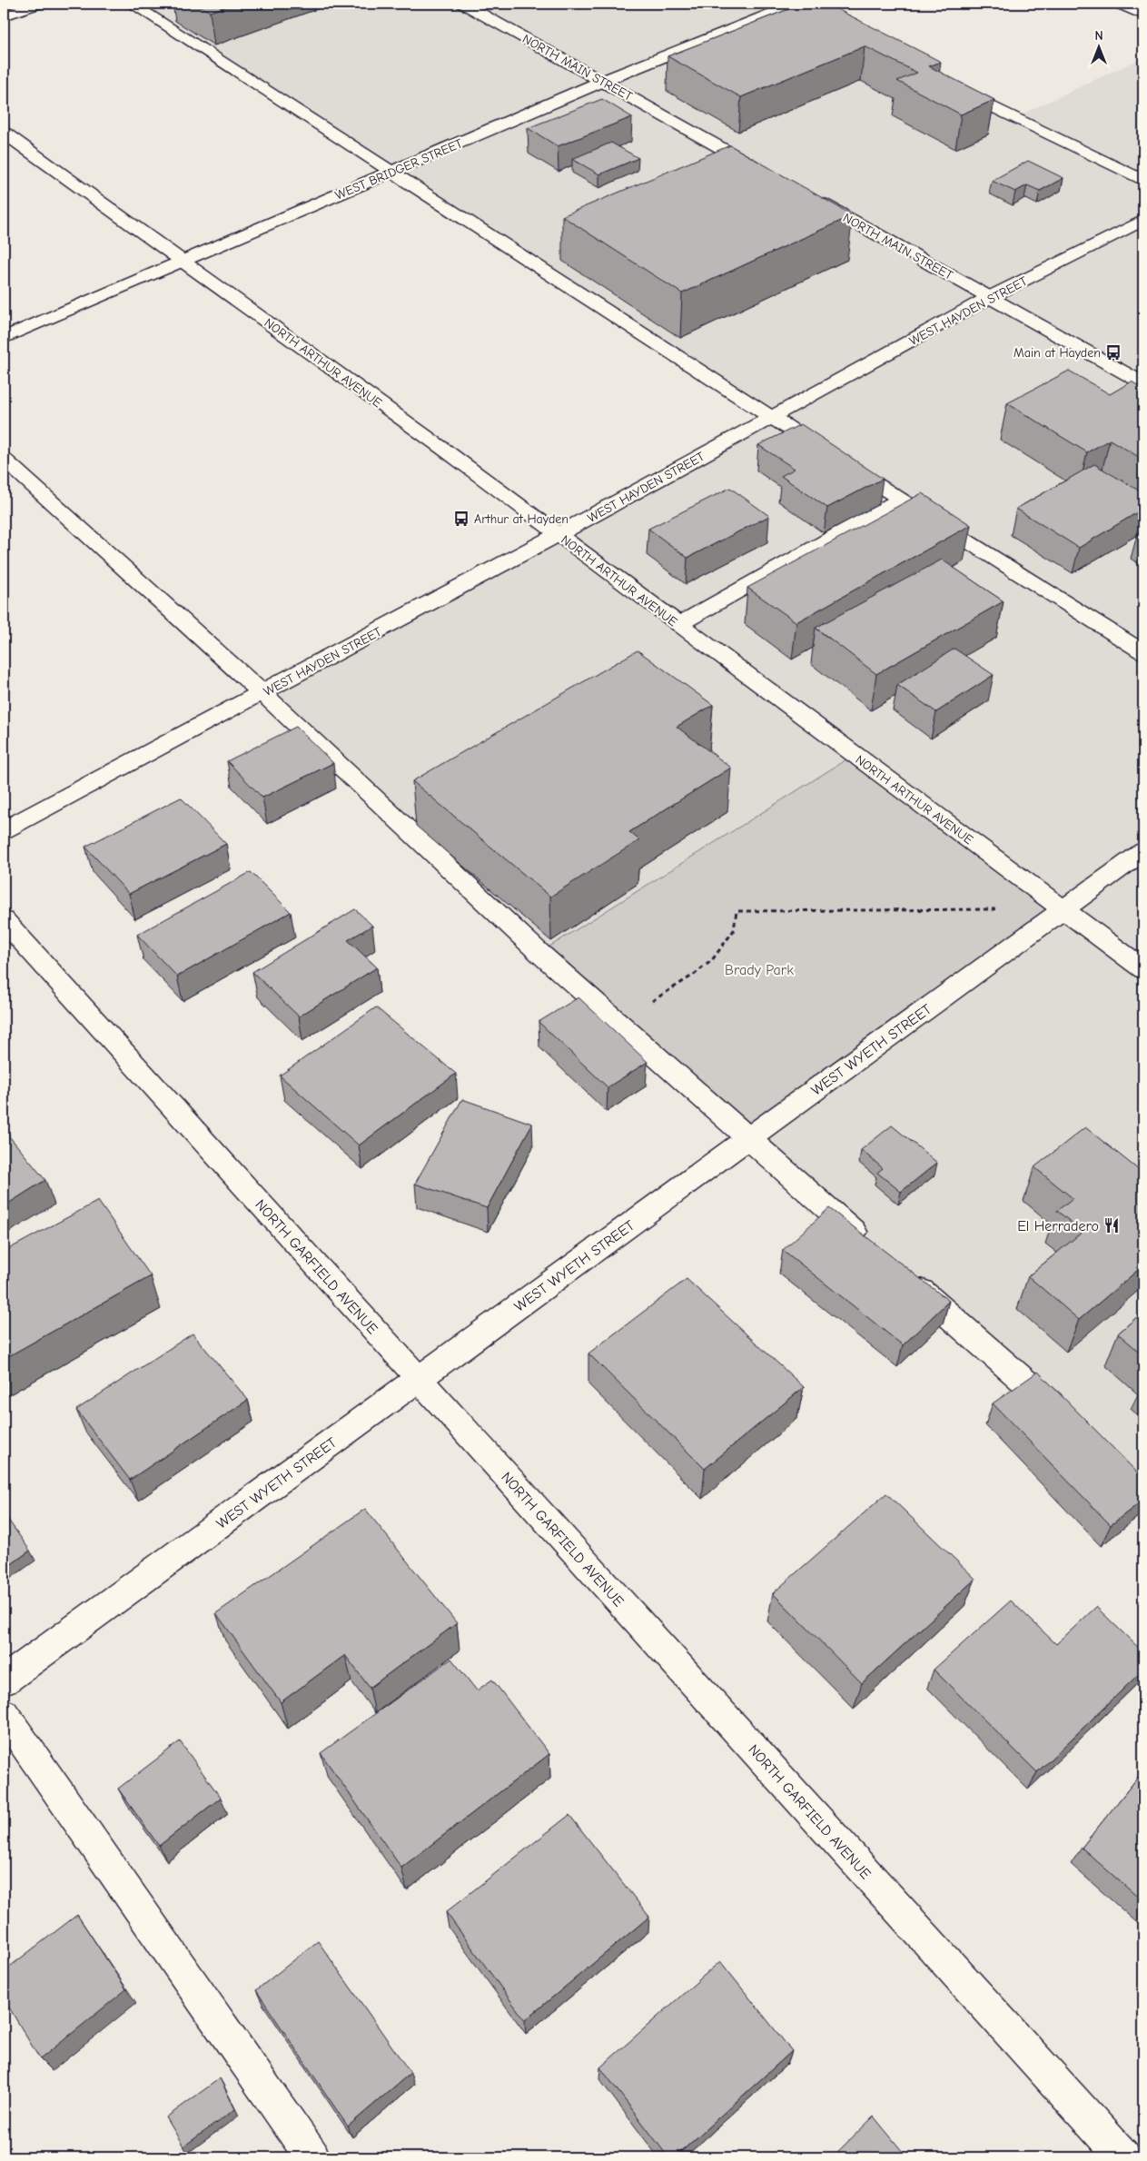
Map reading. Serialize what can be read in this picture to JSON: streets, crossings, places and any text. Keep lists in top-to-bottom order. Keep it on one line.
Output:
{"streets":{"street":["NORTH MAIN STREET","WEST BRIDGER STREET","WEST HAYDEN STREET","NORTH ARTHUR AVENUE","WEST WYETH STREET","NORTH GARFIELD AVENUE"]},"crossings":[["NORTH MAIN STREET","WEST BRIDGER STREET"],["NORTH MAIN STREET","WEST HAYDEN STREET"],["WEST BRIDGER STREET","NORTH ARTHUR AVENUE"],["WEST HAYDEN STREET","NORTH ARTHUR AVENUE"],["NORTH ARTHUR AVENUE","WEST WYETH STREET"],["WEST WYETH STREET","NORTH GARFIELD AVENUE"]],"parks":["Brady Park"],"places":{"bus stop":["Main at Hayden","Arthur at Hayden"],"restaurant":["El Herradero"]},"north":"top"}
